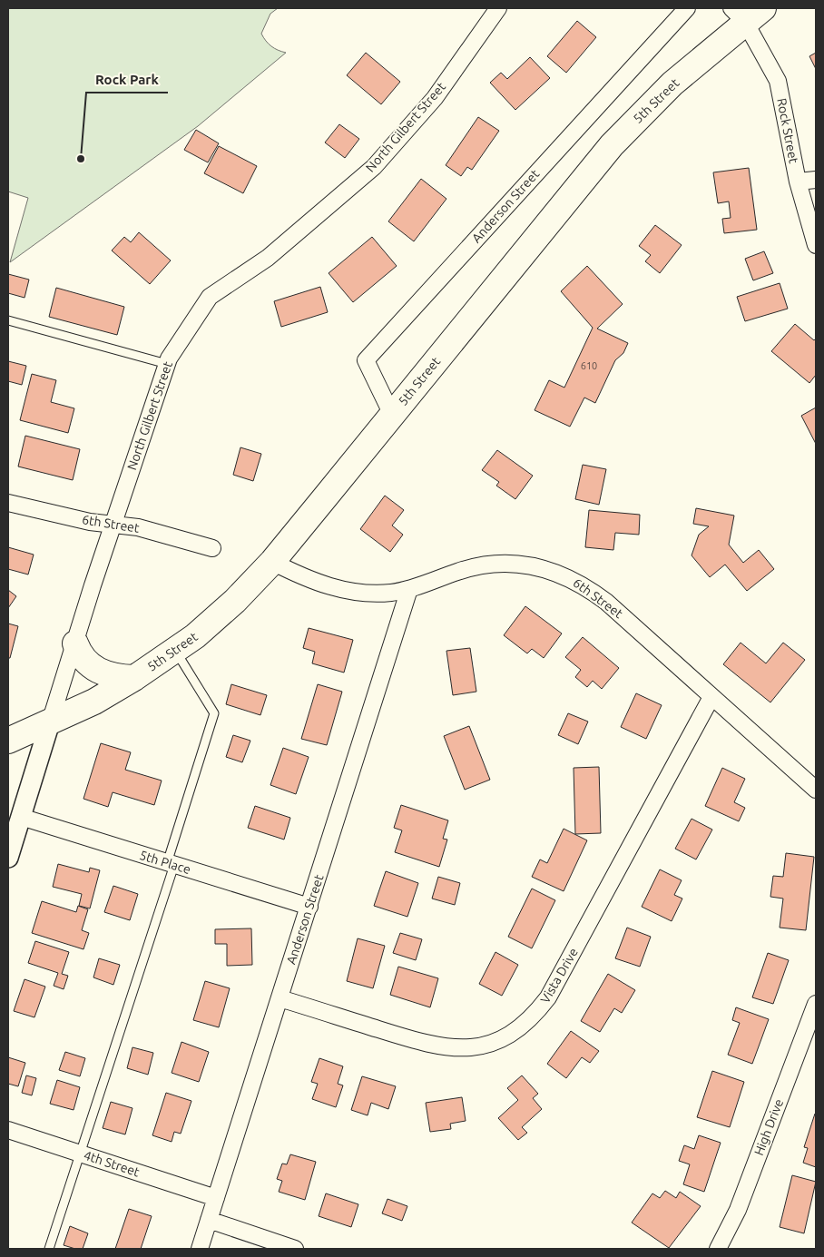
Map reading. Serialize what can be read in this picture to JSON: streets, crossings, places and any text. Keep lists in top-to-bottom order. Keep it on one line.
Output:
{"streets":{"main road":["5th Street"],"street":["North Gilbert Street","Rock Street","Anderson Street","6th Street","5th Place","Vista Drive","High Drive","4th Street"]},"crossings":[["5th Street","North Gilbert Street"],["5th Street","Rock Street"],["5th Street","Anderson Street"],["5th Street","6th Street"],["North Gilbert Street","6th Street"],["North Gilbert Street","5th Place"],["Anderson Street","6th Street"],["Anderson Street","5th Place"],["Anderson Street","Vista Drive"],["Anderson Street","4th Street"],["6th Street","Vista Drive"]],"places":["Rock Park"],"house_numbers":["610"]}
